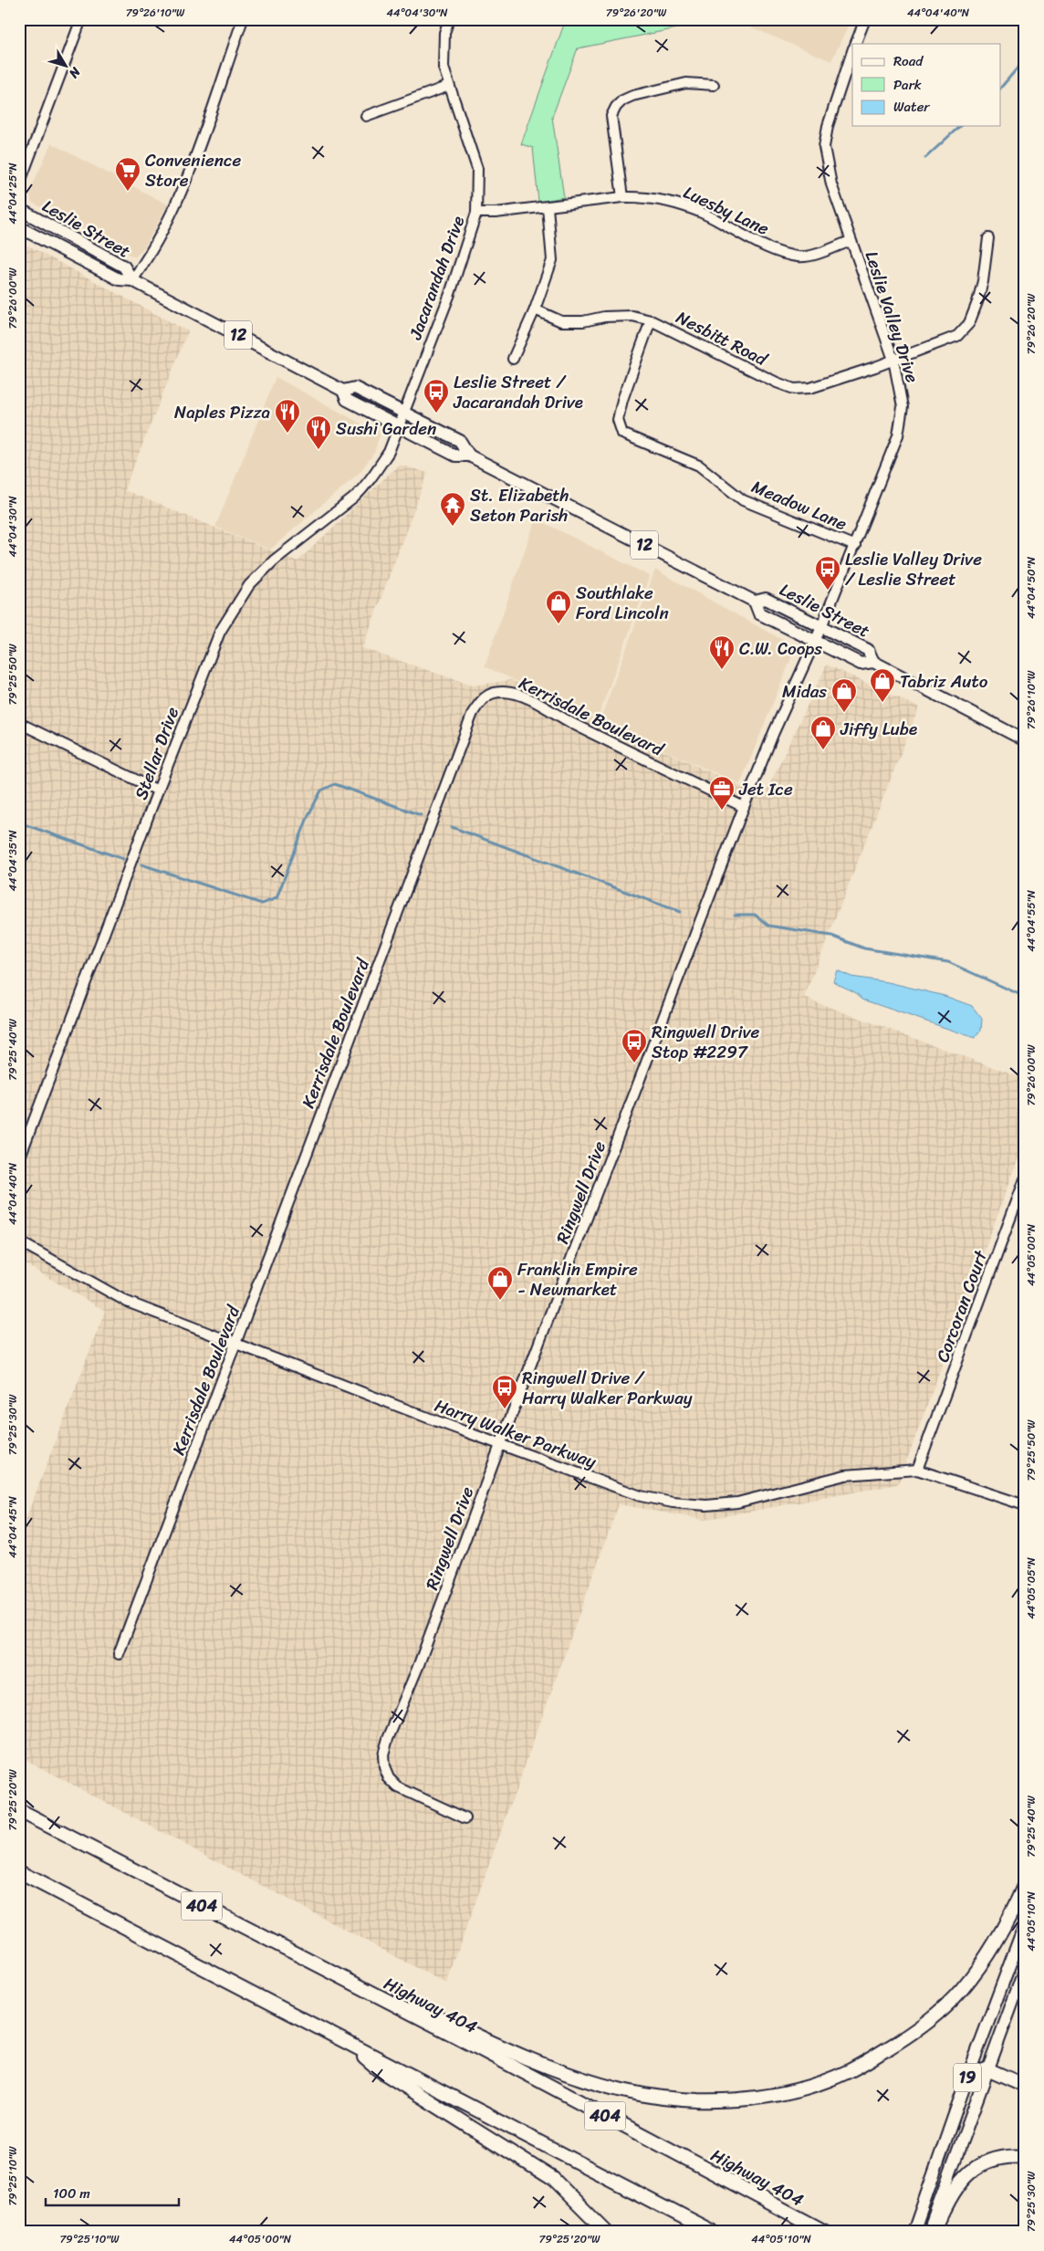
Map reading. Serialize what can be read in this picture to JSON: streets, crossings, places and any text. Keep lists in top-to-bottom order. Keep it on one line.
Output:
{"streets":{"highway":["404","Highway 404"],"main road":["Leslie Street","12","19"],"street":["Luesby Lane","Jacarandah Drive","Leslie Valley Drive","Nesbitt Road","Meadow Lane","Kerrisdale Boulevard","Stellar Drive","Ringwell Drive","Corcoran Court","Harry Walker Parkway"]},"crossings":[["Luesby Lane","Jacarandah Drive"],["Luesby Lane","Leslie Valley Drive"],["Leslie Street","Jacarandah Drive"],["Leslie Street","Leslie Valley Drive"],["Leslie Street","Stellar Drive"],["Leslie Street","Ringwell Drive"],["Jacarandah Drive","Stellar Drive"],["Leslie Valley Drive","Nesbitt Road"],["Leslie Valley Drive","Meadow Lane"],["Leslie Valley Drive","Ringwell Drive"],["Nesbitt Road","Meadow Lane"],["Kerrisdale Boulevard","Ringwell Drive"],["Kerrisdale Boulevard","Harry Walker Parkway"],["Ringwell Drive","Harry Walker Parkway"],["Corcoran Court","Harry Walker Parkway"]],"places":{"supermarket":["Convenience Store"],"bus stop":["Leslie Street / Jacarandah Drive","Leslie Valley Drive / Leslie Street","Ringwell Drive Stop #2297","Ringwell Drive / Harry Walker Parkway"],"restaurant":["Naples Pizza","Sushi Garden","C.W. Coops"],"temple":["St. Elizabeth Seton Parish"],"shop":["Southlake Ford Lincoln","Tabriz Auto","Midas","Jiffy Lube","Franklin Empire - Newmarket"],"office":["Jet Ice"]},"legend":["Road","Park","Water"],"scale_bar":"100 m","north":"bottom right","coordinates":["79°26'10\"W","44°04'30\"N","79°26'20\"W","44°04'40\"N","44°04'25\"N","79°26'00\"W","44°04'50\"N","79°25'50\"W","44°04'35\"N","44°04'55\"N","79°25'40\"W","44°05'00\"N","79°25'30\"W","44°04'45\"N","44°05'05\"N","79°25'20\"W","44°05'10\"N","79°25'10\"W"]}
